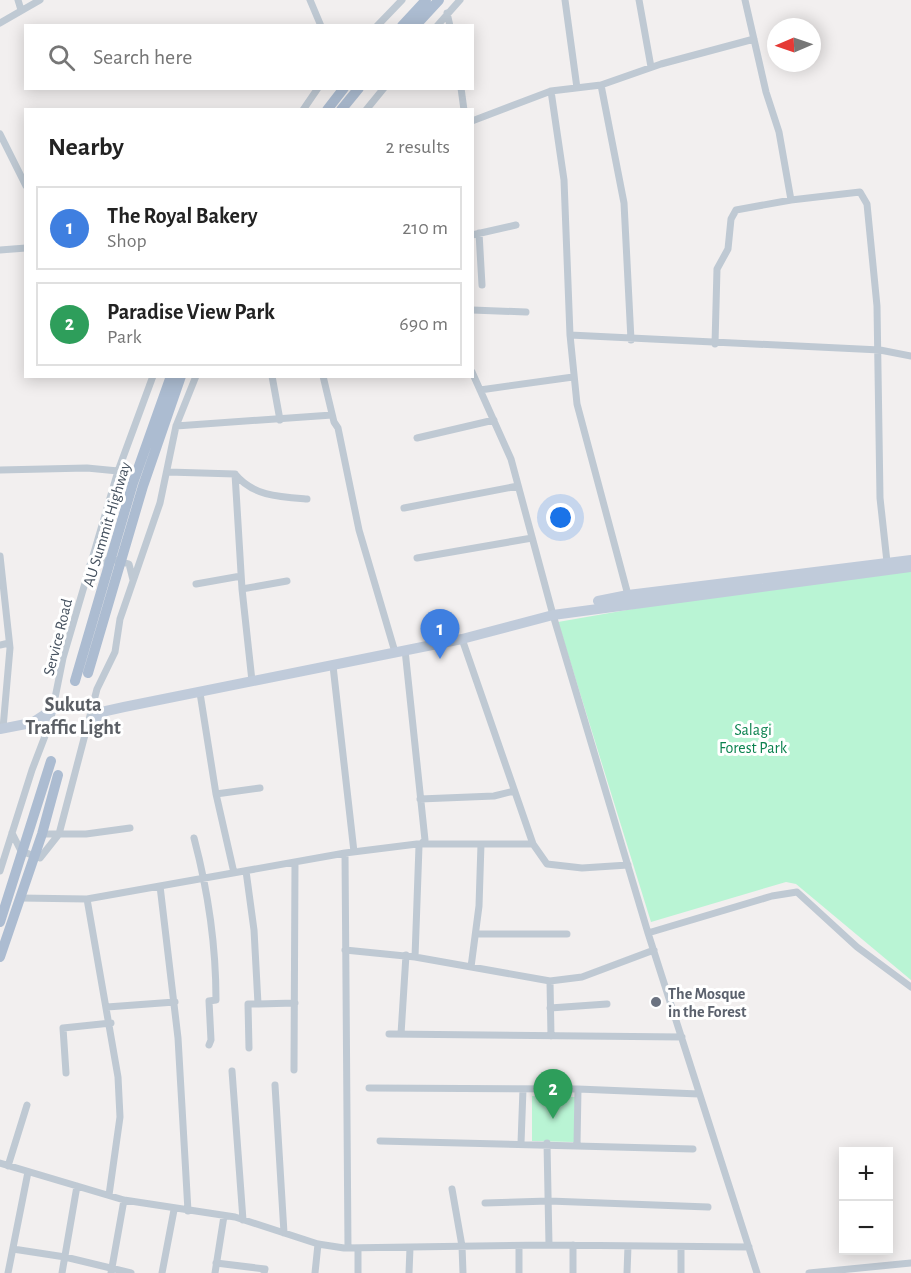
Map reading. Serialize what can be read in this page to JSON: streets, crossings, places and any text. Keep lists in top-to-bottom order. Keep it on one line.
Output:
{"streets":{"main road":["AU Summit Highway"],"street":["Service Road"]},"districts":["Sukuta Traffic Light"],"parks":["Salagi Forest Park"],"places":["The Mosque in the Forest"],"north":"left","page":{"search":"Search here","heading":["Nearby","2 results"],"list":[{"mark":"1","name":"The Royal Bakery","note":"Shop","value":"210 m"},{"mark":"2","name":"Paradise View Park","note":"Park","value":"690 m"}],"pins":["1","2"],"map_buttons":["+","−"]}}
